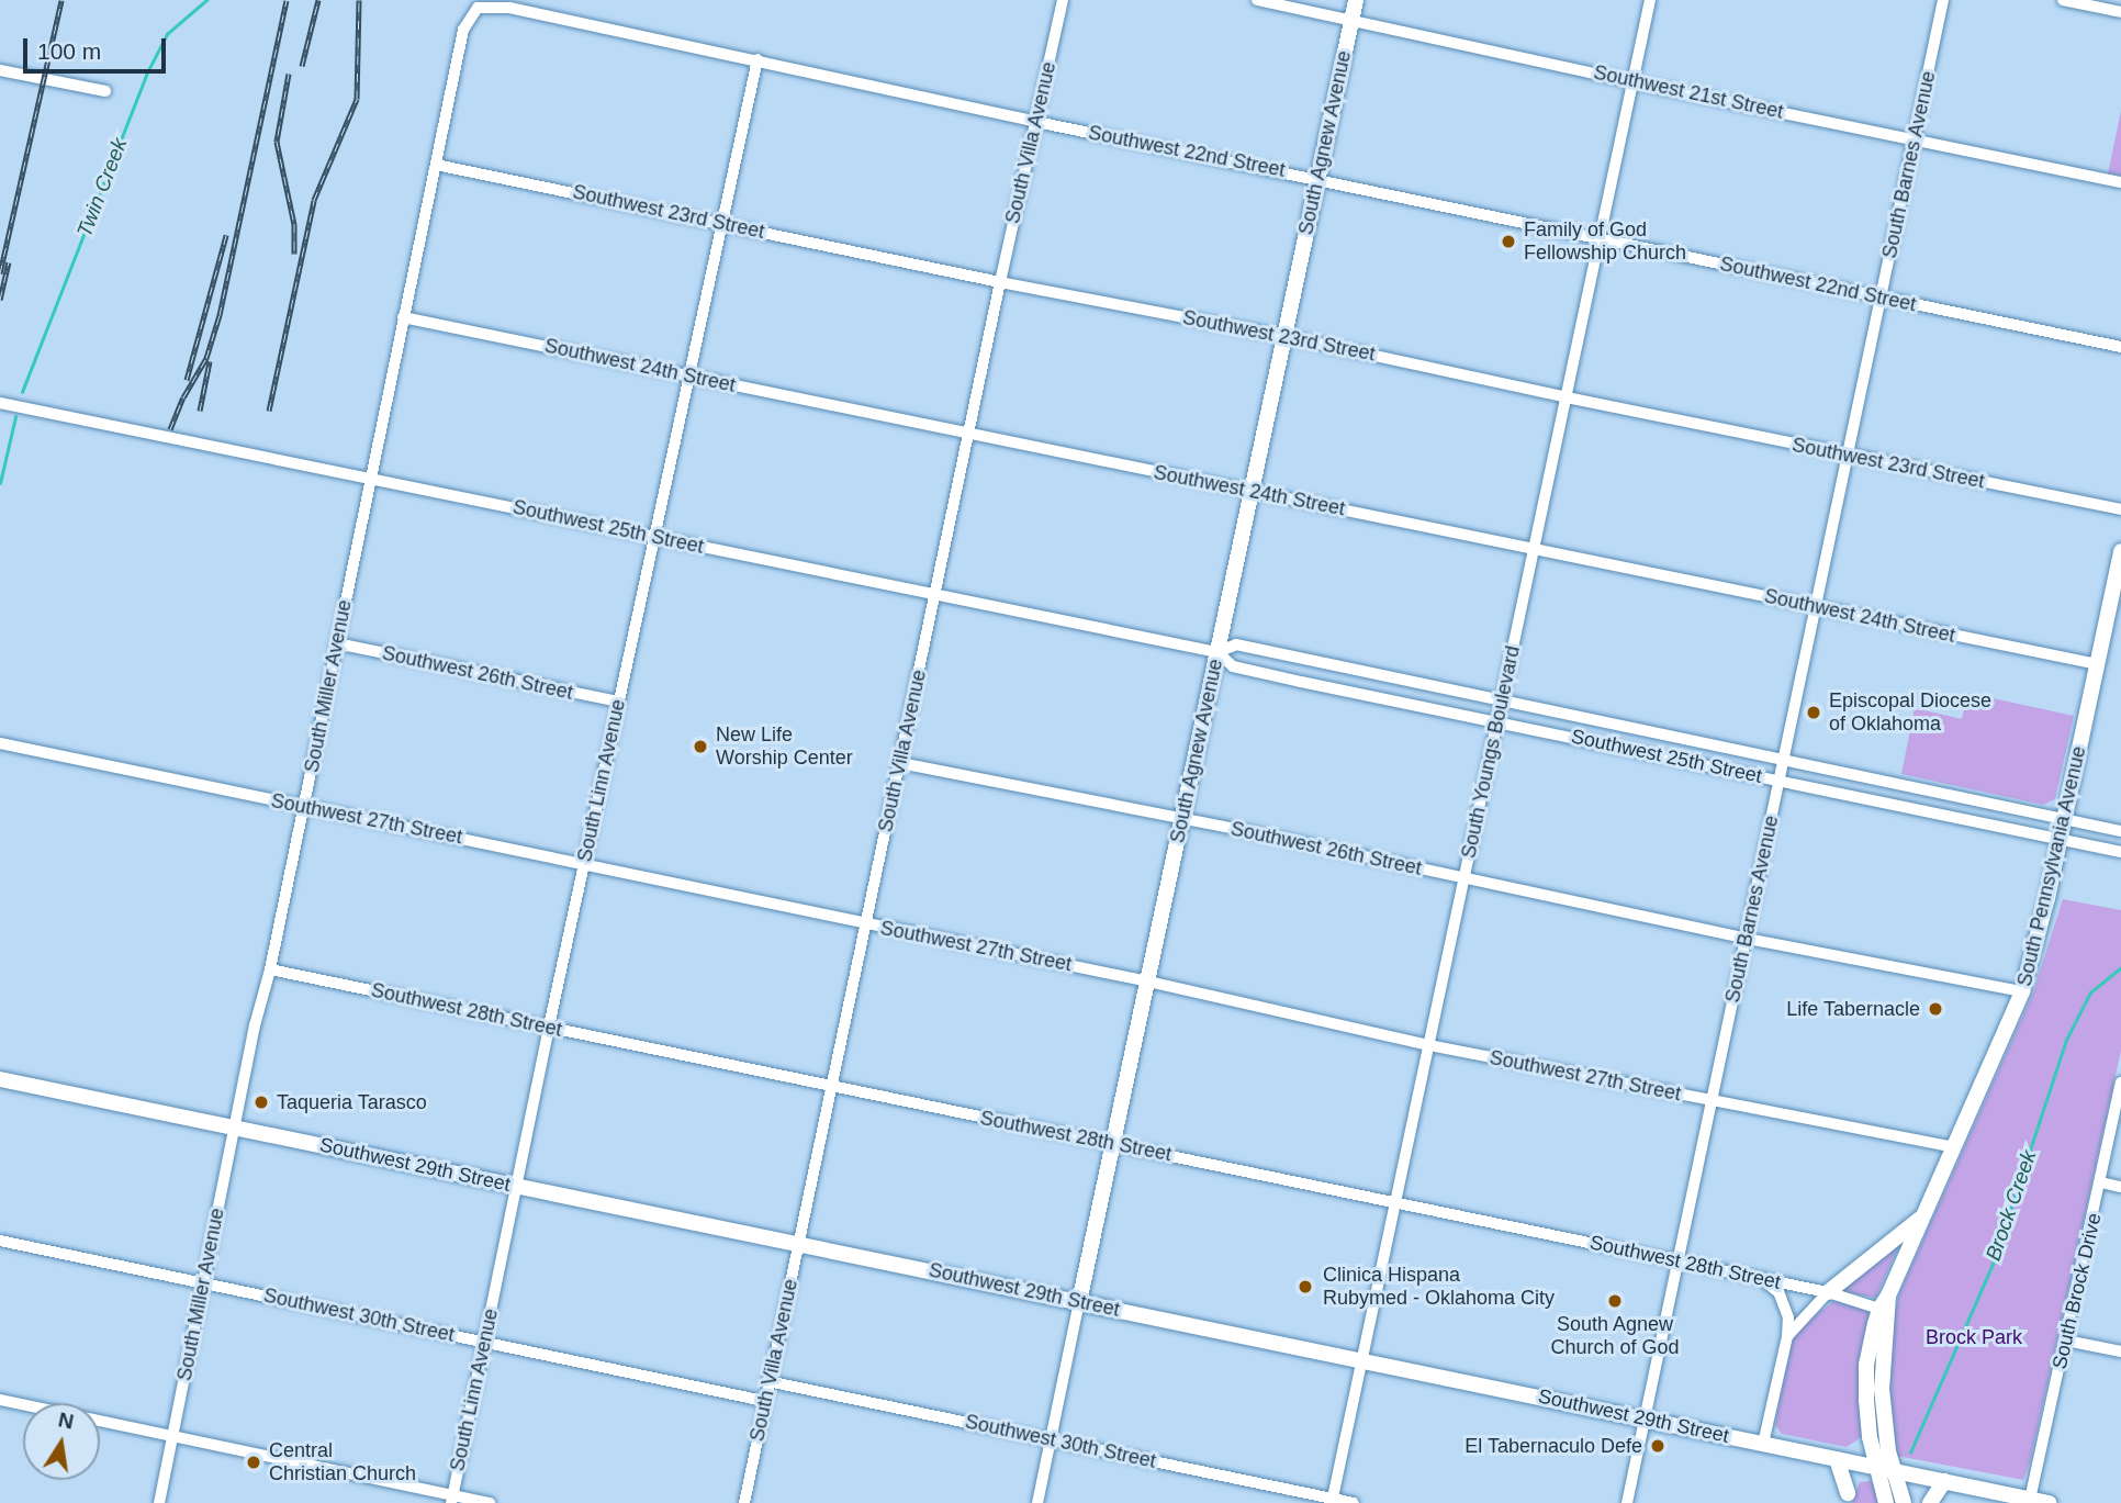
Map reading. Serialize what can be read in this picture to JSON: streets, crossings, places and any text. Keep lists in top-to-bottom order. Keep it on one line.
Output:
{"streets":{"main road":["South Agnew Avenue","South Pennsylvania Avenue","Southwest 29th Street"],"street":["Southwest 21st Street","South Villa Avenue","Southwest 22nd Street","South Barnes Avenue","Southwest 23rd Street","Southwest 24th Street","Southwest 25th Street","Southwest 26th Street","South Miller Avenue","South Youngs Boulevard","South Linn Avenue","Southwest 27th Street","Southwest 28th Street","South Brock Drive","Southwest 30th Street"]},"crossings":[["Southwest 21st Street","South Agnew Avenue"],["Southwest 21st Street","South Barnes Avenue"],["Southwest 21st Street","South Youngs Boulevard"],["South Villa Avenue","Southwest 22nd Street"],["South Villa Avenue","Southwest 23rd Street"],["South Villa Avenue","Southwest 24th Street"],["South Villa Avenue","Southwest 25th Street"],["South Villa Avenue","Southwest 26th Street"],["South Villa Avenue","Southwest 27th Street"],["South Villa Avenue","Southwest 28th Street"],["South Villa Avenue","Southwest 29th Street"],["South Villa Avenue","Southwest 30th Street"],["South Agnew Avenue","Southwest 22nd Street"],["South Agnew Avenue","Southwest 23rd Street"],["South Agnew Avenue","Southwest 24th Street"],["South Agnew Avenue","Southwest 25th Street"],["South Agnew Avenue","Southwest 26th Street"],["South Agnew Avenue","Southwest 27th Street"],["South Agnew Avenue","Southwest 28th Street"],["South Agnew Avenue","Southwest 29th Street"],["South Agnew Avenue","Southwest 30th Street"],["Southwest 22nd Street","South Barnes Avenue"],["Southwest 22nd Street","South Miller Avenue"],["Southwest 22nd Street","South Youngs Boulevard"],["Southwest 22nd Street","South Linn Avenue"],["South Barnes Avenue","Southwest 23rd Street"],["South Barnes Avenue","Southwest 24th Street"],["South Barnes Avenue","Southwest 25th Street"],["South Barnes Avenue","Southwest 26th Street"],["South Barnes Avenue","Southwest 27th Street"],["South Barnes Avenue","Southwest 28th Street"],["South Barnes Avenue","Southwest 29th Street"],["Southwest 23rd Street","South Miller Avenue"],["Southwest 23rd Street","South Youngs Boulevard"],["Southwest 23rd Street","South Linn Avenue"],["Southwest 24th Street","South Miller Avenue"],["Southwest 24th Street","South Youngs Boulevard"],["Southwest 24th Street","South Linn Avenue"],["Southwest 24th Street","South Pennsylvania Avenue"],["Southwest 25th Street","South Miller Avenue"],["Southwest 25th Street","South Youngs Boulevard"],["Southwest 25th Street","South Linn Avenue"],["Southwest 25th Street","South Pennsylvania Avenue"],["Southwest 26th Street","South Miller Avenue"],["Southwest 26th Street","South Youngs Boulevard"],["Southwest 26th Street","South Linn Avenue"],["Southwest 26th Street","South Pennsylvania Avenue"],["South Miller Avenue","Southwest 27th Street"],["South Miller Avenue","Southwest 28th Street"],["South Miller Avenue","Southwest 29th Street"],["South Miller Avenue","Southwest 30th Street"],["South Youngs Boulevard","Southwest 27th Street"],["South Youngs Boulevard","Southwest 28th Street"],["South Youngs Boulevard","Southwest 29th Street"],["South Youngs Boulevard","Southwest 30th Street"],["South Linn Avenue","Southwest 27th Street"],["South Linn Avenue","Southwest 28th Street"],["South Linn Avenue","Southwest 29th Street"],["South Linn Avenue","Southwest 30th Street"],["Southwest 27th Street","South Pennsylvania Avenue"],["South Pennsylvania Avenue","Southwest 28th Street"],["South Pennsylvania Avenue","Southwest 29th Street"],["Southwest 29th Street","South Brock Drive"]],"water":["Twin Creek","Brock Creek"],"parks":["Brock Park"],"places":["Family of God Fellowship Church","Episcopal Diocese of Oklahoma","New Life Worship Center","Life Tabernacle","Taqueria Tarasco","Clinica Hispana Rubymed - Oklahoma City","South Agnew Church of God","El Tabernaculo Defe","Central Christian Church"],"scale_bar":"100 m","north":"top"}
